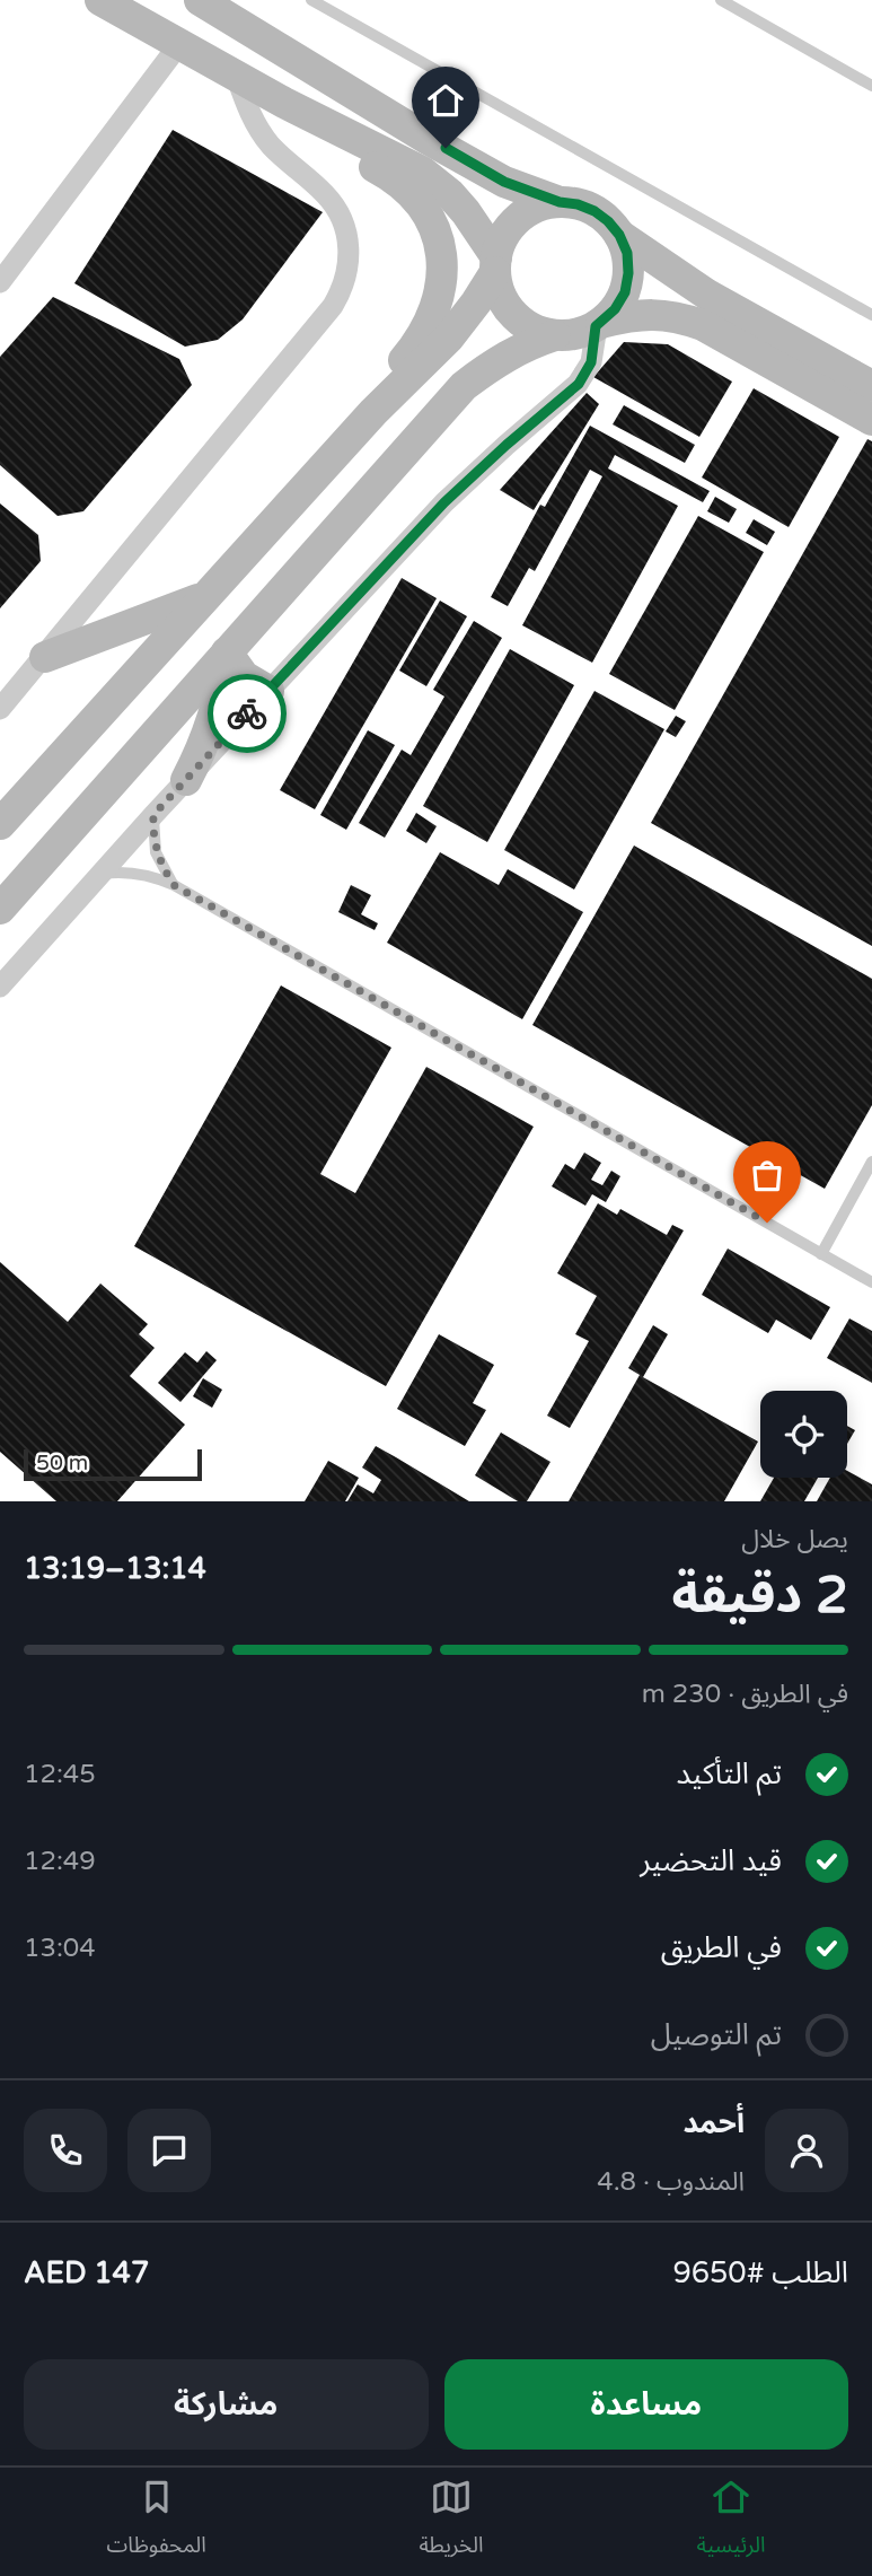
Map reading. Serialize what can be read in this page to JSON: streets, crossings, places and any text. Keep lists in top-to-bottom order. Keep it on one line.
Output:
{"scale_bar":"50 m","page":{"scale":"50 m","heading":["2 دقيقة","يصل خلال","13:14–13:19"],"panel":["أحمد","المندوب · 4.8","الطلب #9650","AED 147"],"bar":"في الطريق · 230 m","list":[["تم التأكيد","12:45"],["قيد التحضير","12:49"],["في الطريق","13:04"],"تم التوصيل"],"buttons":["مساعدة","مشاركة"],"tabs":["الرئيسية","الخريطة","المحفوظات"]}}
